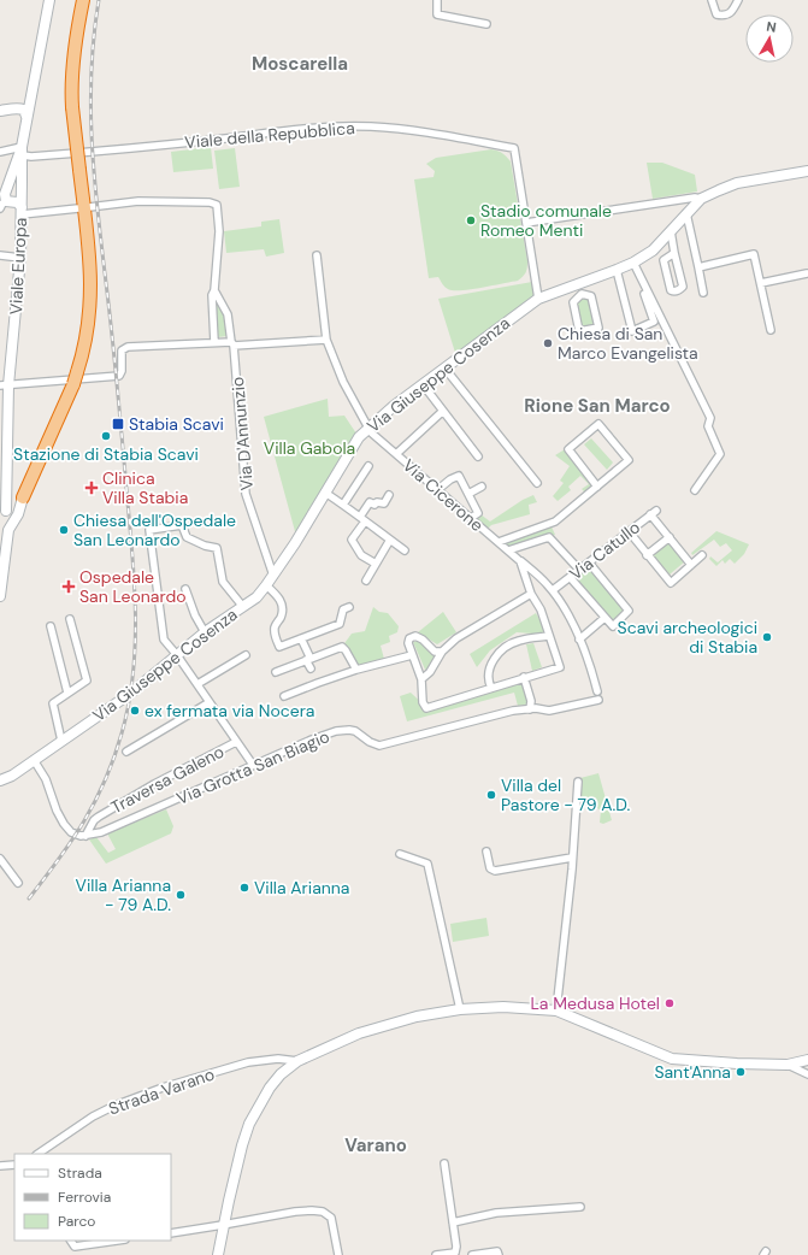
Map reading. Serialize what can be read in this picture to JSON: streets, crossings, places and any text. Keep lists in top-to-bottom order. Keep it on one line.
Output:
{"streets":{"main road":["Viale Europa","Via Giuseppe Cosenza"],"street":["Viale della Repubblica","Via D'Annunzio","Via Cicerone","Via Catullo","Via Grotta San Biagio","Traversa Galeno","Strada Varano"]},"crossings":[["Viale della Repubblica","Viale Europa"],["Via Giuseppe Cosenza","Via D'Annunzio"],["Via Giuseppe Cosenza","Via Cicerone"],["Via Cicerone","Via Catullo"],["Via Grotta San Biagio","Traversa Galeno"]],"districts":["Moscarella","Rione San Marco","Varano"],"parks":["Villa Gabola"],"places":{"other":["Stadio comunale Romeo Menti","Chiesa di San Marco Evangelista","Stazione di Stabia Scavi","Chiesa dell'Ospedale San Leonardo","Scavi archeologici di Stabia","ex fermata via Nocera","Villa del Pastore - 79 A.D.","Villa Arianna","Villa Arianna - 79 A.D.","La Medusa Hotel","Sant'Anna"],"transit":["Stabia Scavi"],"health":["Clinica Villa Stabia","Ospedale San Leonardo"]},"legend":["Strada","Ferrovia","Parco"],"north":"top"}
